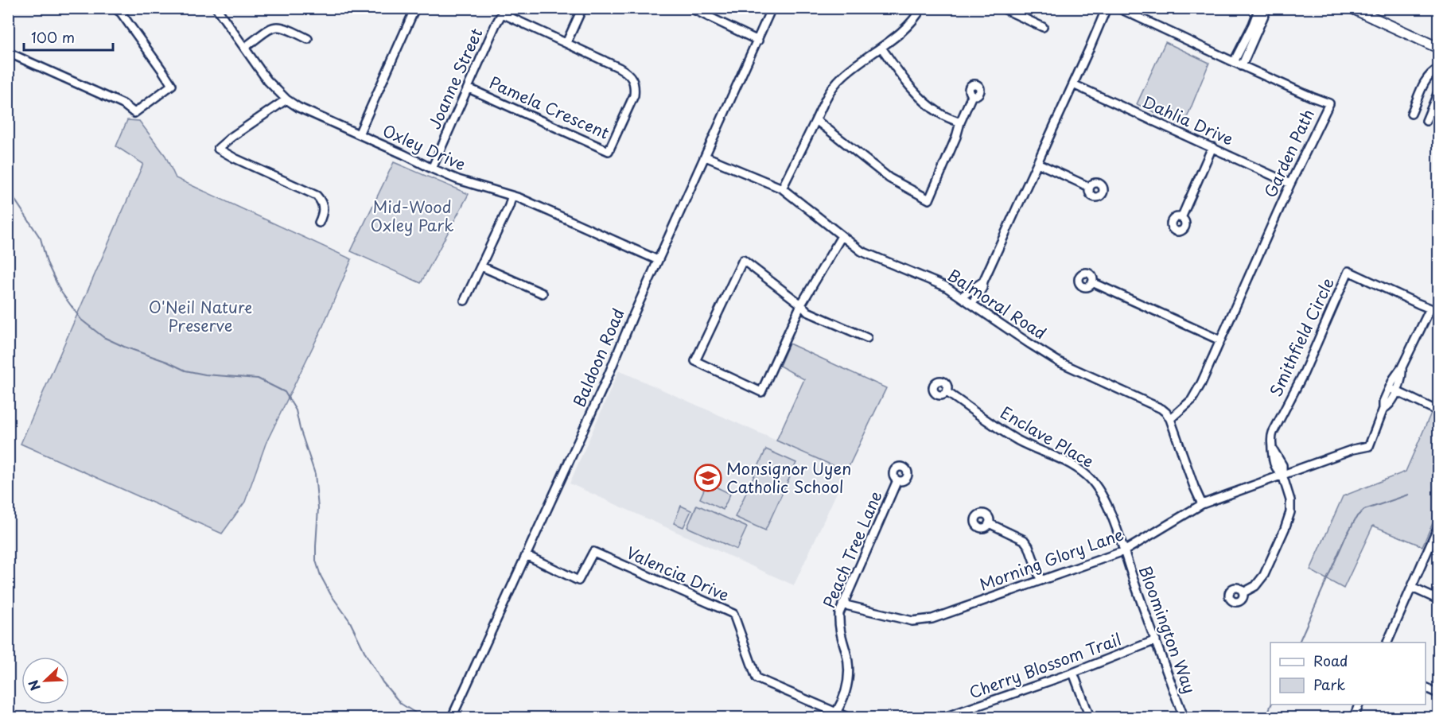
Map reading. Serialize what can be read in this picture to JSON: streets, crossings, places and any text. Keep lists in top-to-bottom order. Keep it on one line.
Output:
{"streets":{"street":["Joanne Street","Pamela Crescent","Dahlia Drive","Oxley Drive","Garden Path","Balmoral Road","Smithfield Circle","Baldoon Road","Enclave Place","Peach Tree Lane","Morning Glory Lane","Valencia Drive","Bloomington Way","Cherry Blossom Trail"]},"crossings":[["Joanne Street","Pamela Crescent"],["Joanne Street","Oxley Drive"],["Dahlia Drive","Garden Path"],["Oxley Drive","Baldoon Road"],["Garden Path","Balmoral Road"],["Balmoral Road","Baldoon Road"],["Smithfield Circle","Morning Glory Lane"],["Baldoon Road","Valencia Drive"],["Enclave Place","Morning Glory Lane"],["Enclave Place","Bloomington Way"],["Peach Tree Lane","Morning Glory Lane"],["Peach Tree Lane","Valencia Drive"],["Morning Glory Lane","Bloomington Way"],["Bloomington Way","Cherry Blossom Trail"]],"parks":["Mid-Wood Oxley Park","O'Neil Nature Preserve"],"places":{"school or university":["Monsignor Uyen Catholic School"]},"legend":["Road","Park"],"scale_bar":"100 m","north":"bottom left"}
